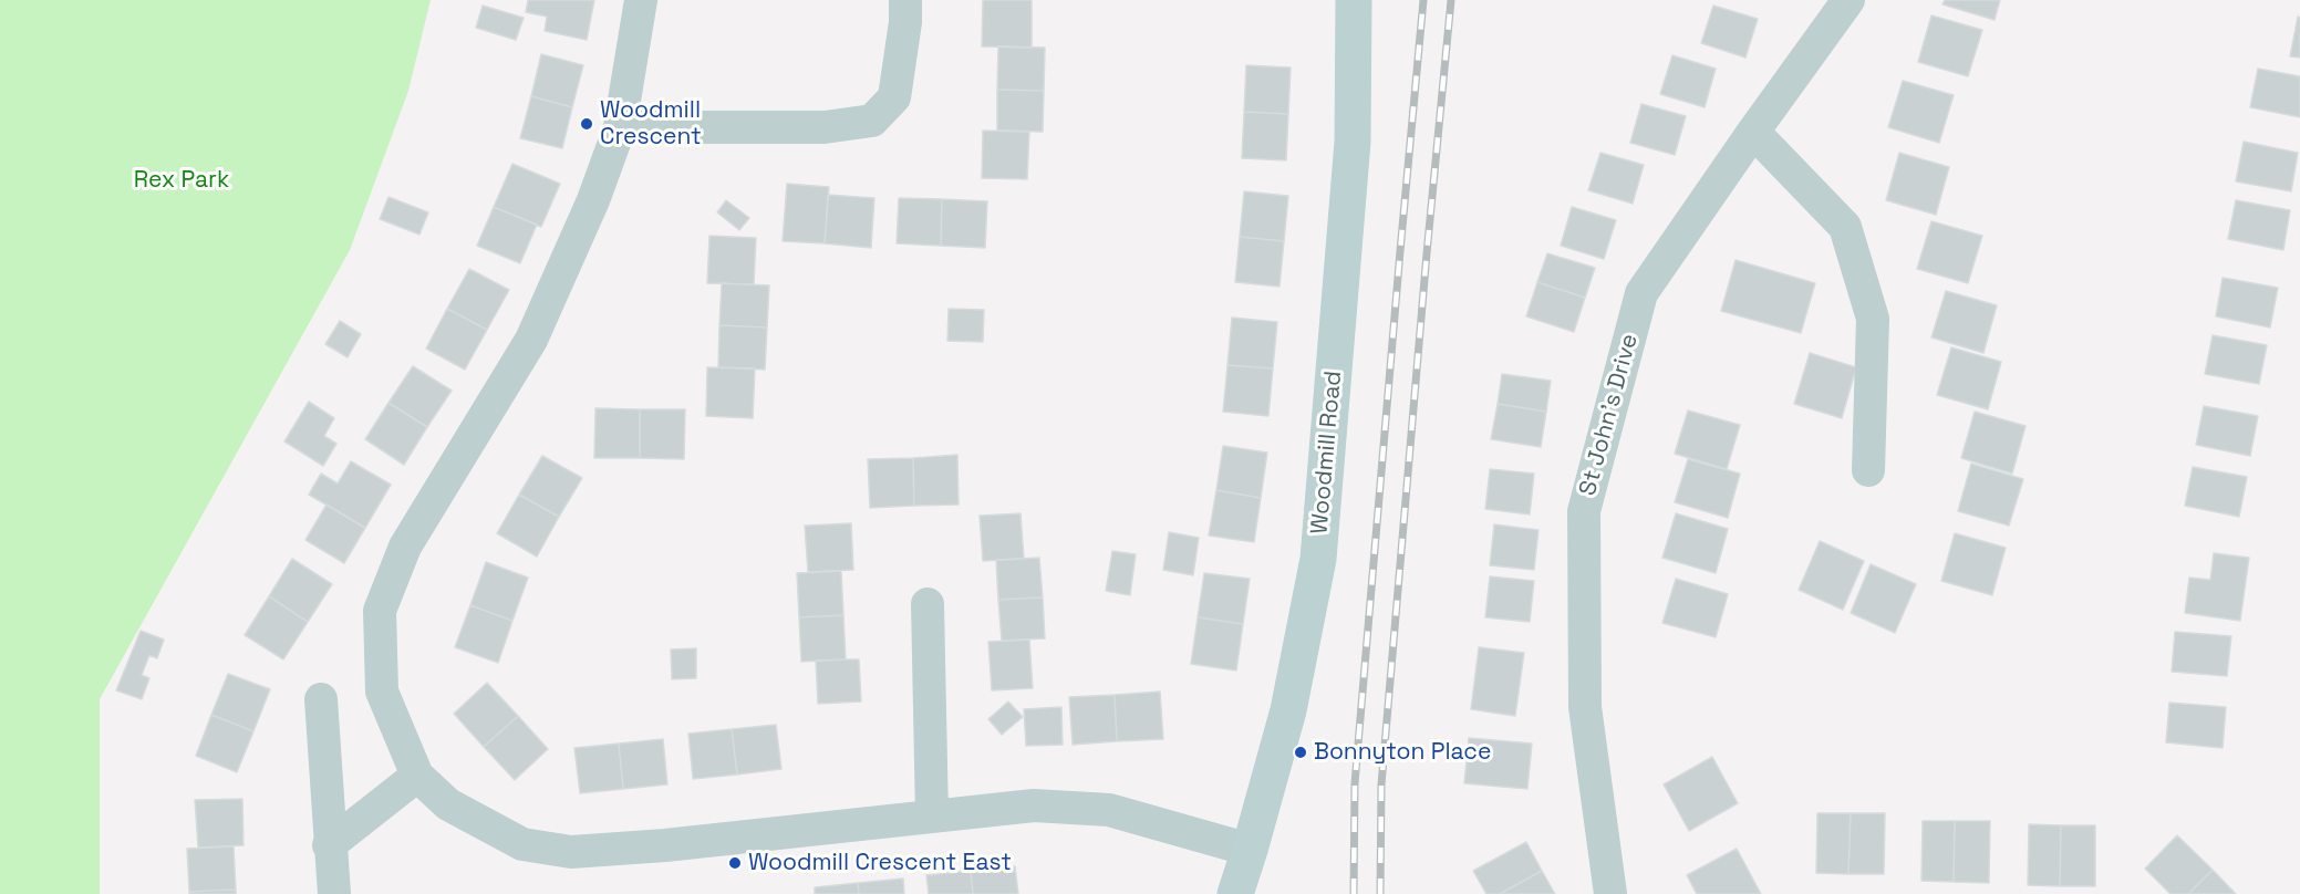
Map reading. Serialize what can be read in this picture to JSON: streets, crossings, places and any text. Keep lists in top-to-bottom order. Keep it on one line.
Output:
{"streets":{"street":["St John's Drive","Woodmill Road"]},"parks":["Rex Park"],"places":["Woodmill Crescent","Bonnyton Place","Woodmill Crescent East"]}
